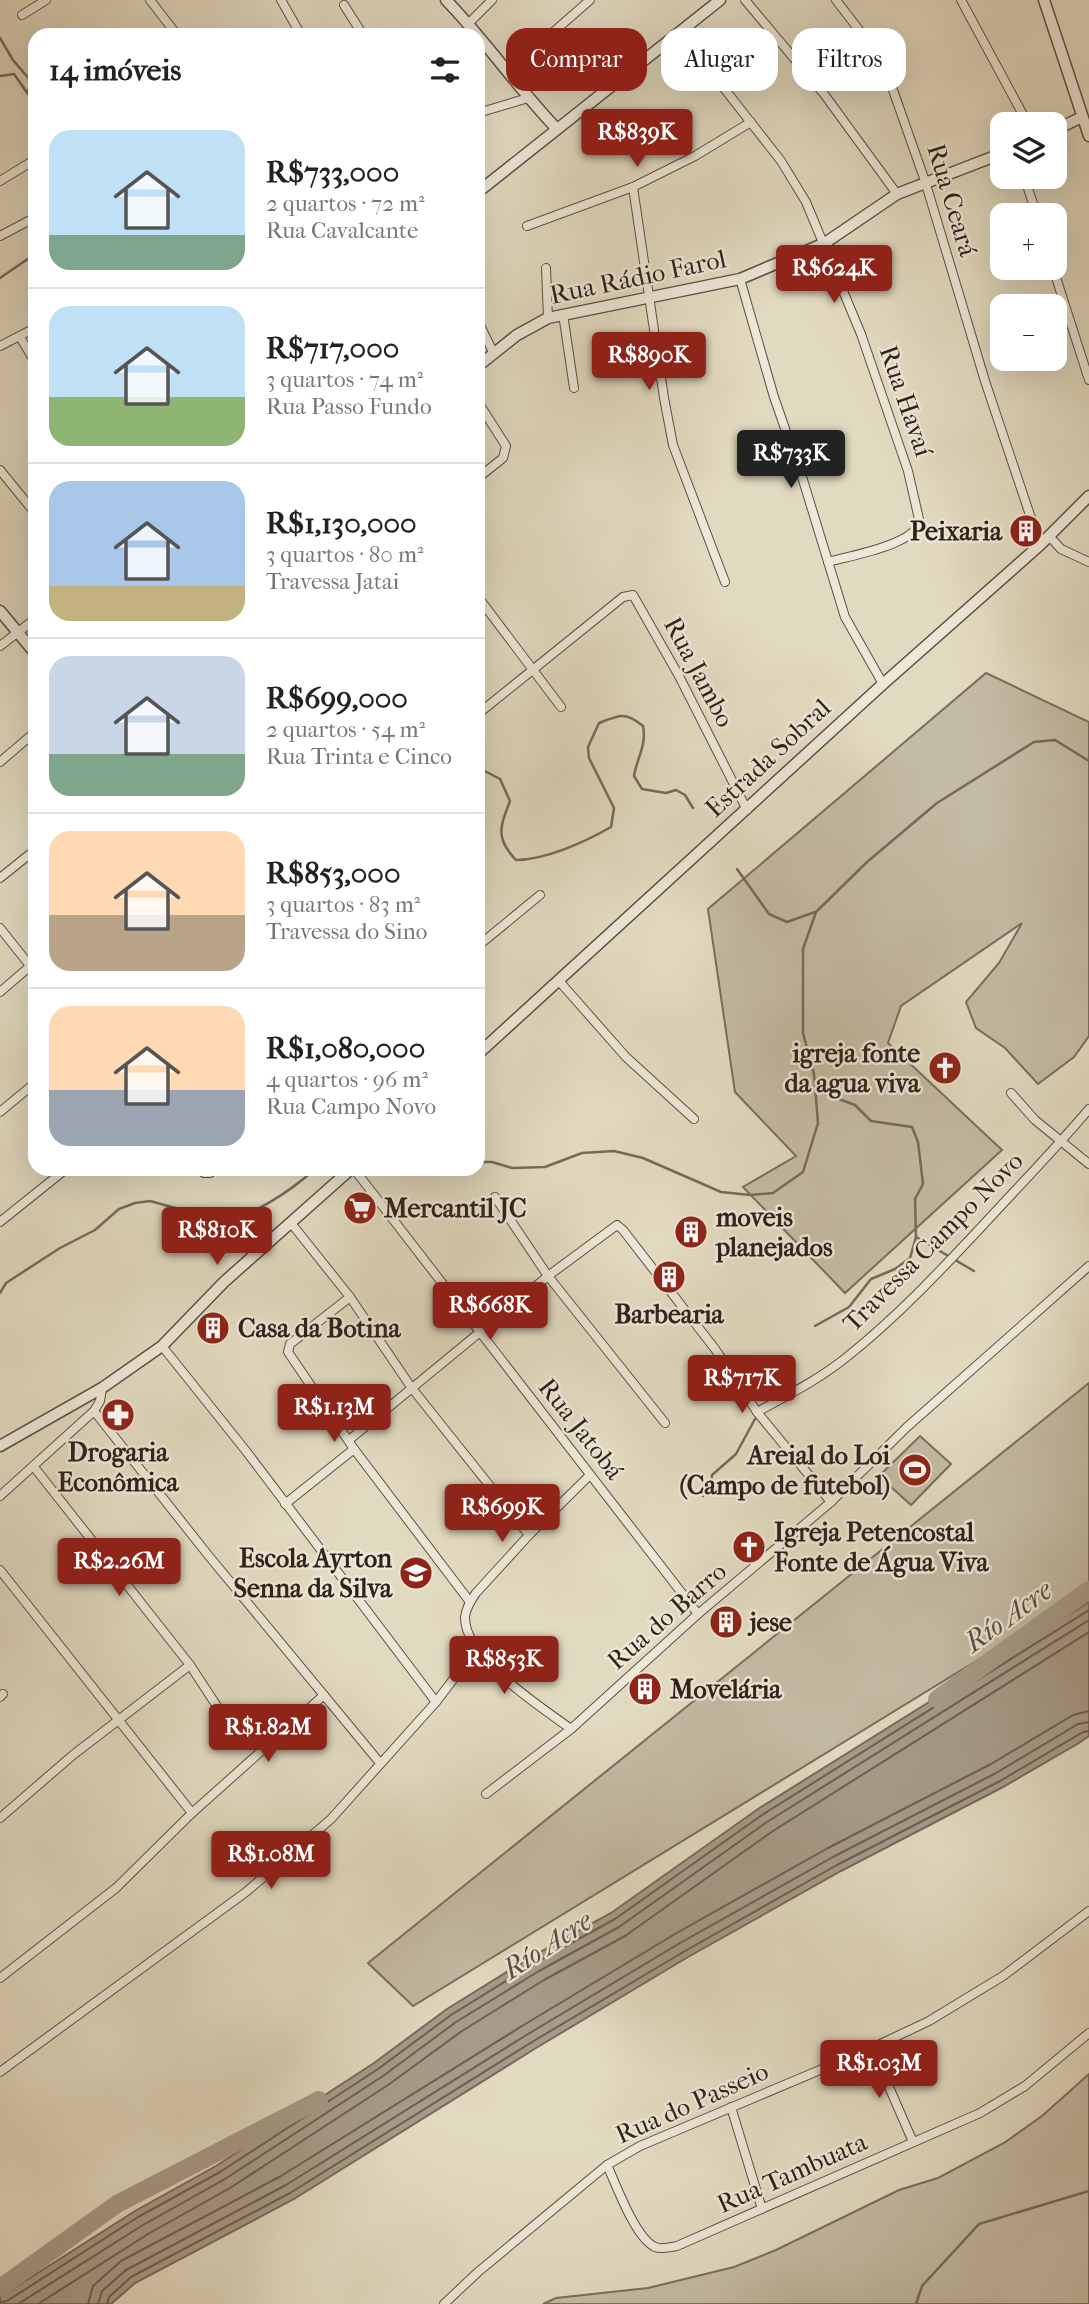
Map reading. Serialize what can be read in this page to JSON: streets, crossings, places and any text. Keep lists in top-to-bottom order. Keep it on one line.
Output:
{"streets":{"street":["Rua Ceará","Rua Rádio Farol","Rua Havaí","Rua Jambo","Estrada Sobral","Travessa Campo Novo","Rua Jatobá","Rua do Barro","Rua do Passeio","Rua Tambuata"]},"crossings":[["Rua Ceará","Rua Rádio Farol"],["Rua Ceará","Estrada Sobral"],["Rua Rádio Farol","Rua Havaí"],["Rua Jambo","Estrada Sobral"],["Rua Jatobá","Rua do Barro"],["Rua do Passeio","Rua Tambuata"]],"water":["Río Acre"],"places":{"building":["Peixaria","moveis planejados","Barbearia","Casa da Botina","jese","Movelária"],"church":["igreja fonte da agua viva","Igreja Petencostal Fonte de Água Viva"],"supermarket":["Mercantil JC"],"pharmacy":["Drogaria Econômica"],"sports":["Areial do Loi (Campo de futebol)"],"school or university":["Escola Ayrton Senna da Silva"]},"page":{"chip":["Comprar","Alugar","Filtros"],"heading":"14 imóveis","price":["R$839K","R$624K","R$890K","R$733K","R$810K","R$668K","R$717K","R$1.13M","R$699K","R$2.26M","R$853K","R$1.82M","R$1.08M","R$1.03M"],"map_buttons":["+","−"],"list":[{"name":"R$733,000","note":"2 quartos · 72 m² · Rua Cavalcante"},{"name":"R$717,000","note":"3 quartos · 74 m² · Rua Passo Fundo"},{"name":"R$1,130,000","note":"3 quartos · 80 m² · Travessa Jatai"},{"name":"R$699,000","note":"2 quartos · 54 m² · Rua Trinta e Cinco"},{"name":"R$853,000","note":"3 quartos · 83 m² · Travessa do Sino"},{"name":"R$1,080,000","note":"4 quartos · 96 m² · Rua Campo Novo"}]}}
